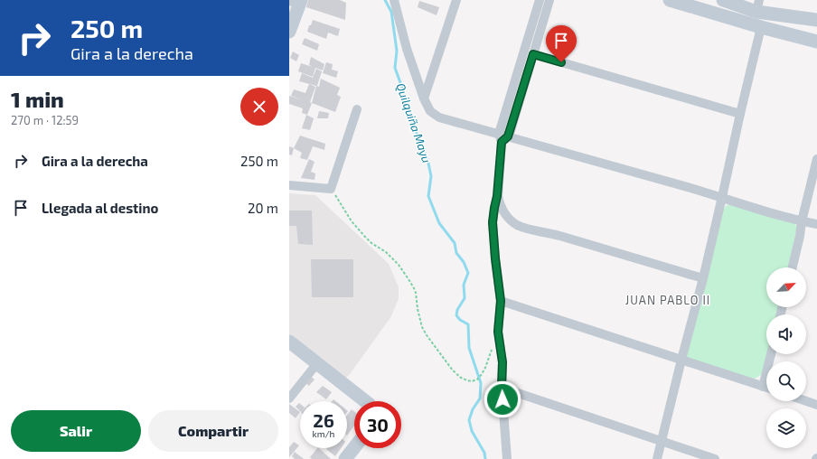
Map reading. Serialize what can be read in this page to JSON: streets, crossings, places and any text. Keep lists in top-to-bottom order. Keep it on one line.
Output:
{"districts":["JUAN PABLO II"],"water":["Quilquiña Mayu"],"north":"top right","page":{"turn":["250 m","Gira a la derecha"],"heading":["1 min","270 m · 12:59"],"list":[{"name":"Gira a la derecha","value":"250 m"},{"name":"Llegada al destino","value":"20 m"}],"speed":"26 km/h","limit":"30","buttons":["Salir","Compartir"]}}
